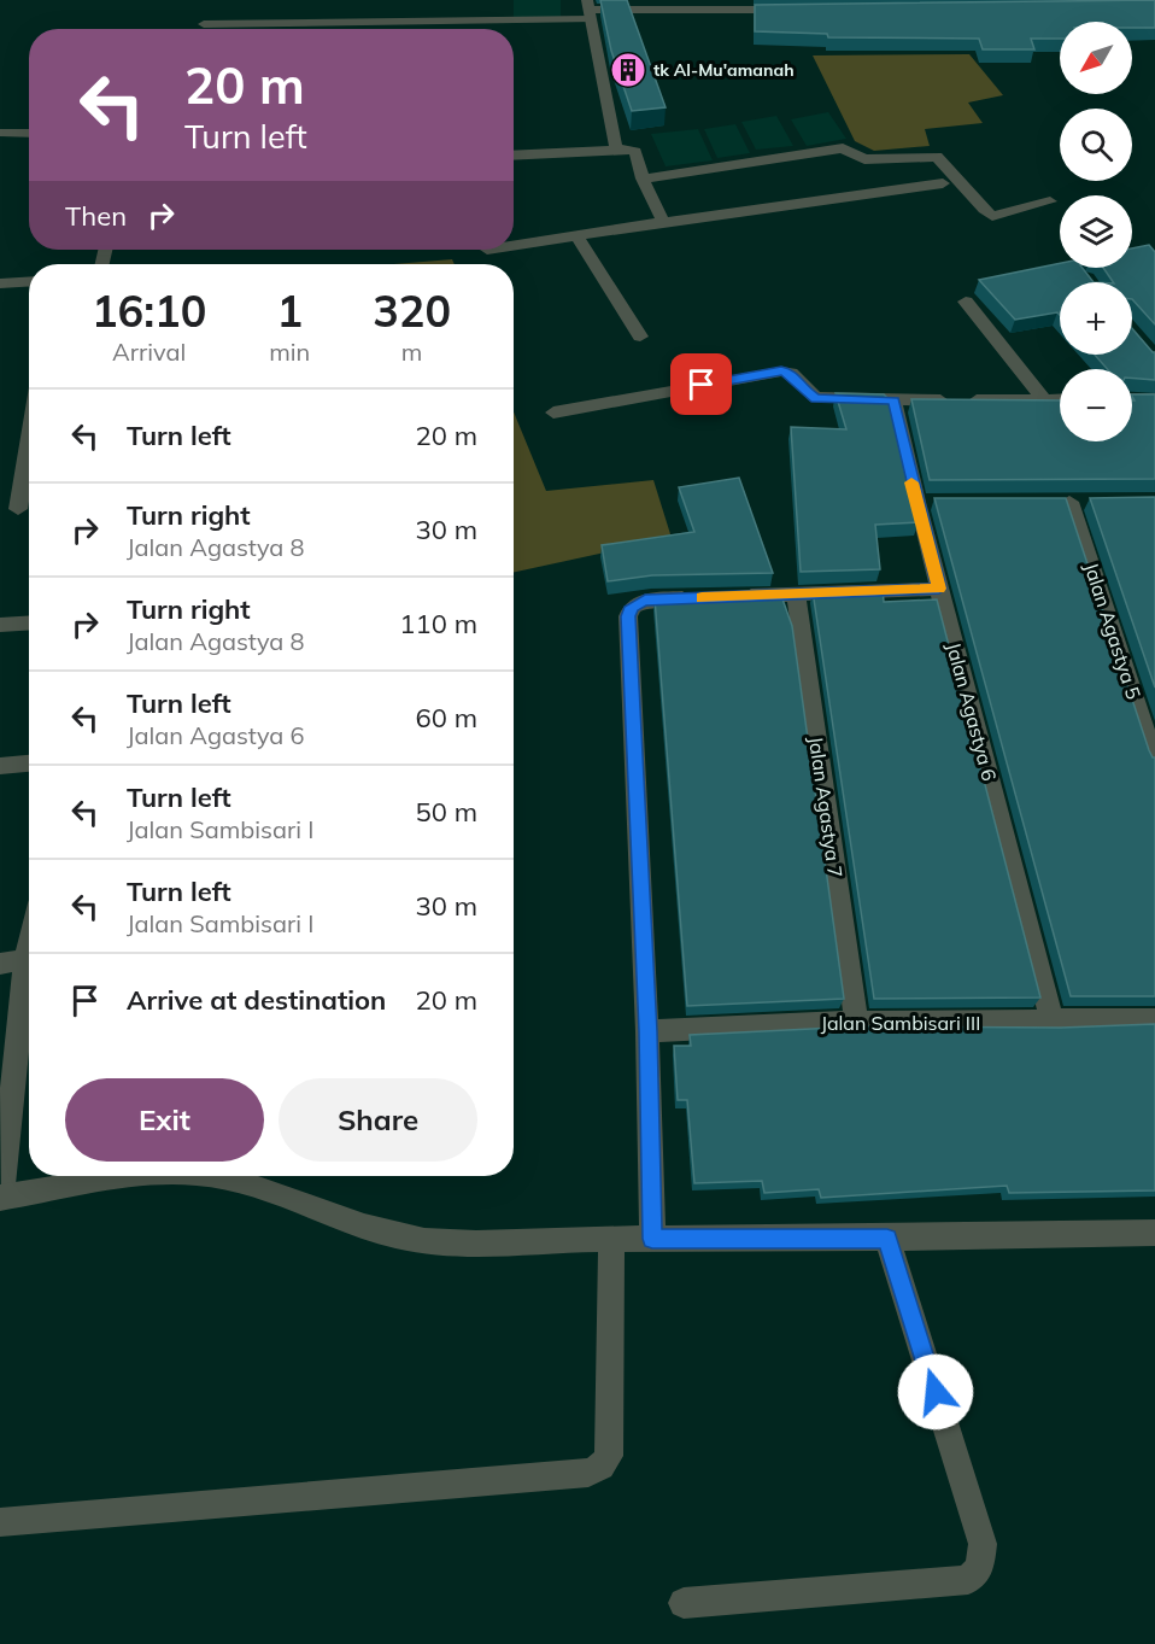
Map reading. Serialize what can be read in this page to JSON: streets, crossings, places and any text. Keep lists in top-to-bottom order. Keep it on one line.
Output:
{"streets":{"street":["Jalan Agastya 5","Jalan Agastya 6","Jalan Agastya 7","Jalan Sambisari III"]},"crossings":[["Jalan Agastya 6","Jalan Sambisari III"],["Jalan Agastya 7","Jalan Sambisari III"]],"places":{"building":["tk Al-Mu'amanah"]},"north":"bottom left","page":{"map_buttons":["+","−"],"turn":["20 m","Turn left"],"then":"Then","eta":["16:10","Arrival","1","min","320","m"],"list":[{"name":"Turn left","value":"20 m"},{"name":"Turn right","note":"Jalan Agastya 8","value":"30 m"},{"name":"Turn right","note":"Jalan Agastya 8","value":"110 m"},{"name":"Turn left","note":"Jalan Agastya 6","value":"60 m"},{"name":"Turn left","note":"Jalan Sambisari I","value":"50 m"},{"name":"Turn left","note":"Jalan Sambisari I","value":"30 m"},{"name":"Arrive at destination","value":"20 m"}],"buttons":["Exit","Share"]}}
